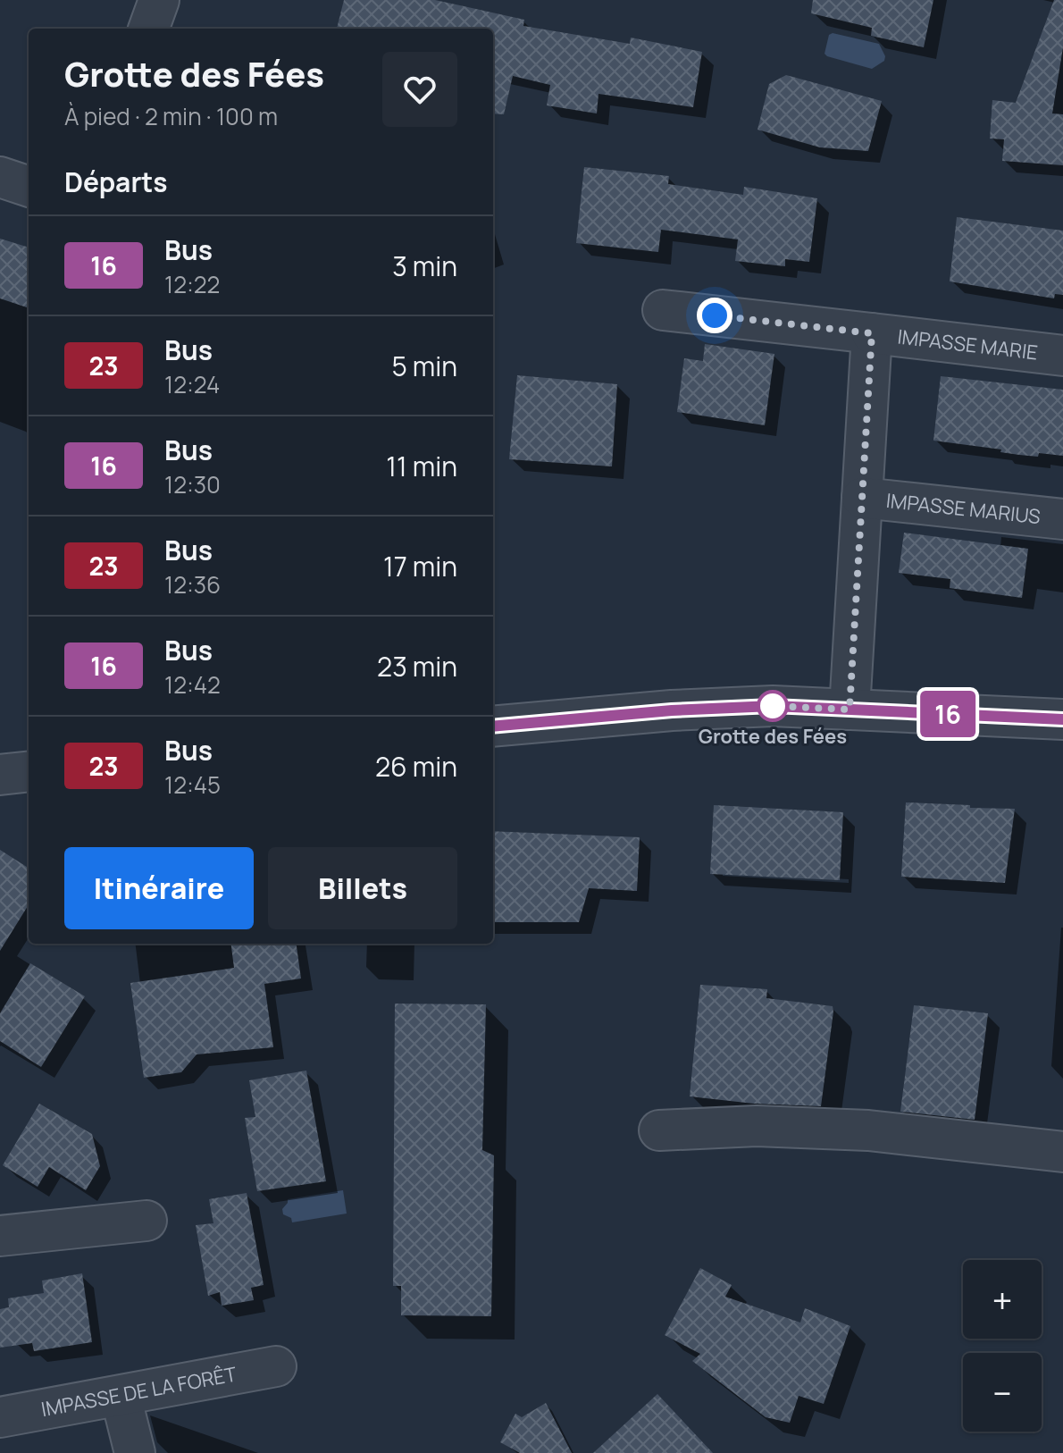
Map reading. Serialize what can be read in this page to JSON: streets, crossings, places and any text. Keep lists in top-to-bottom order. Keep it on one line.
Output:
{"streets":{"street":["IMPASSE MARIE","IMPASSE MARIUS","IMPASSE DE LA FORÊT"]},"crossings":[["IMPASSE MARIE","IMPASSE MARIUS"]],"places":["Grotte des Fées"],"lines":["bus line 16"],"page":{"on_map":"16","heading":[["Grotte des Fées","À pied · 2 min · 100 m"],"Départs"],"list":[{"mark":"16","name":"Bus","note":"12:22","value":"3 min"},{"mark":"23","name":"Bus","note":"12:24","value":"5 min"},{"mark":"16","name":"Bus","note":"12:30","value":"11 min"},{"mark":"23","name":"Bus","note":"12:36","value":"17 min"},{"mark":"16","name":"Bus","note":"12:42","value":"23 min"},{"mark":"23","name":"Bus","note":"12:45","value":"26 min"}],"buttons":["Itinéraire","Billets"],"map_buttons":["+","−"]}}
